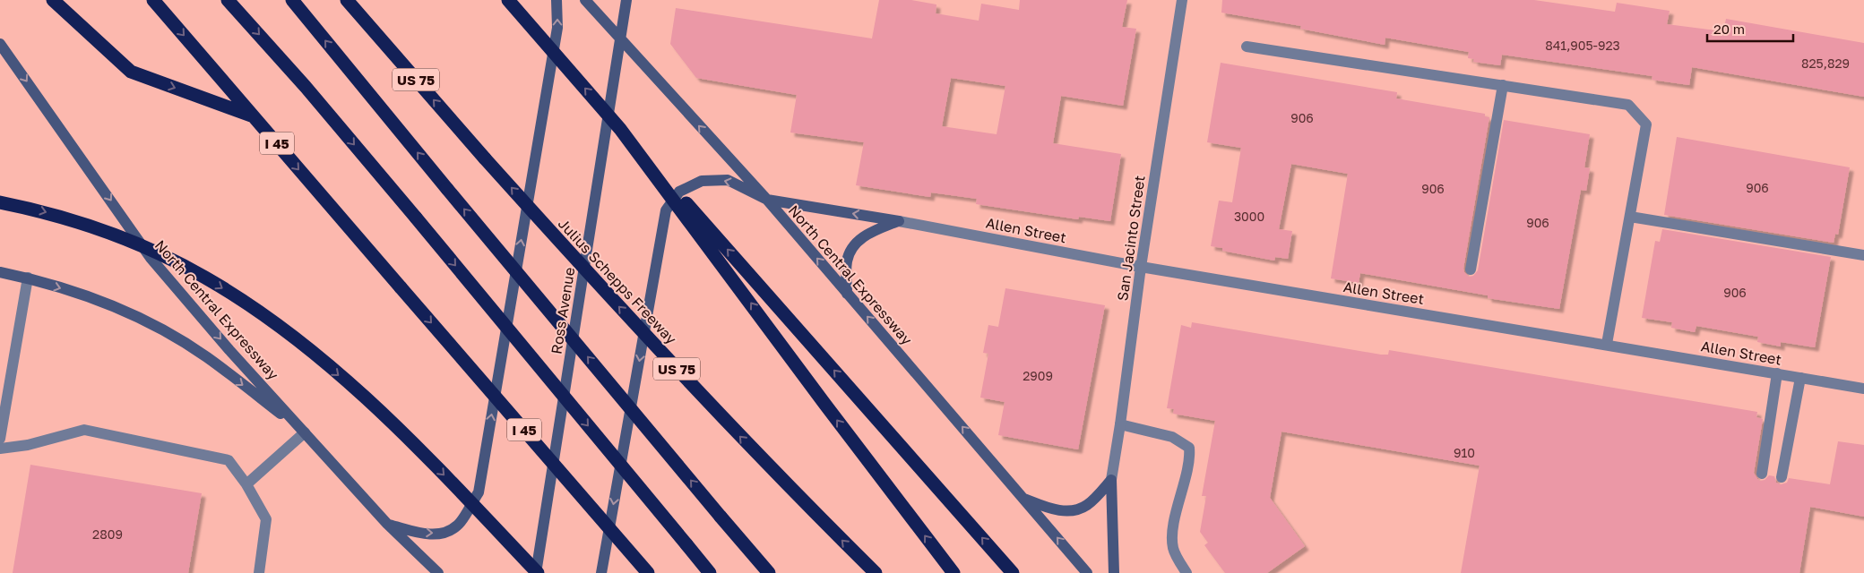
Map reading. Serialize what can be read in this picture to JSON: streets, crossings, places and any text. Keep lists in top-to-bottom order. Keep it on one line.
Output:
{"streets":{"highway":["US 75","I 45","Julius Schepps Freeway"],"main road":["North Central Expressway","Ross Avenue"],"street":["Allen Street","San Jacinto Street"]},"crossings":[["Allen Street","San Jacinto Street"],["North Central Expressway","Ross Avenue"]],"house_numbers":["841,905-923","825,829","906","906","906","3000","906","906","2909","910","2809"],"scale_bar":"20 m"}
